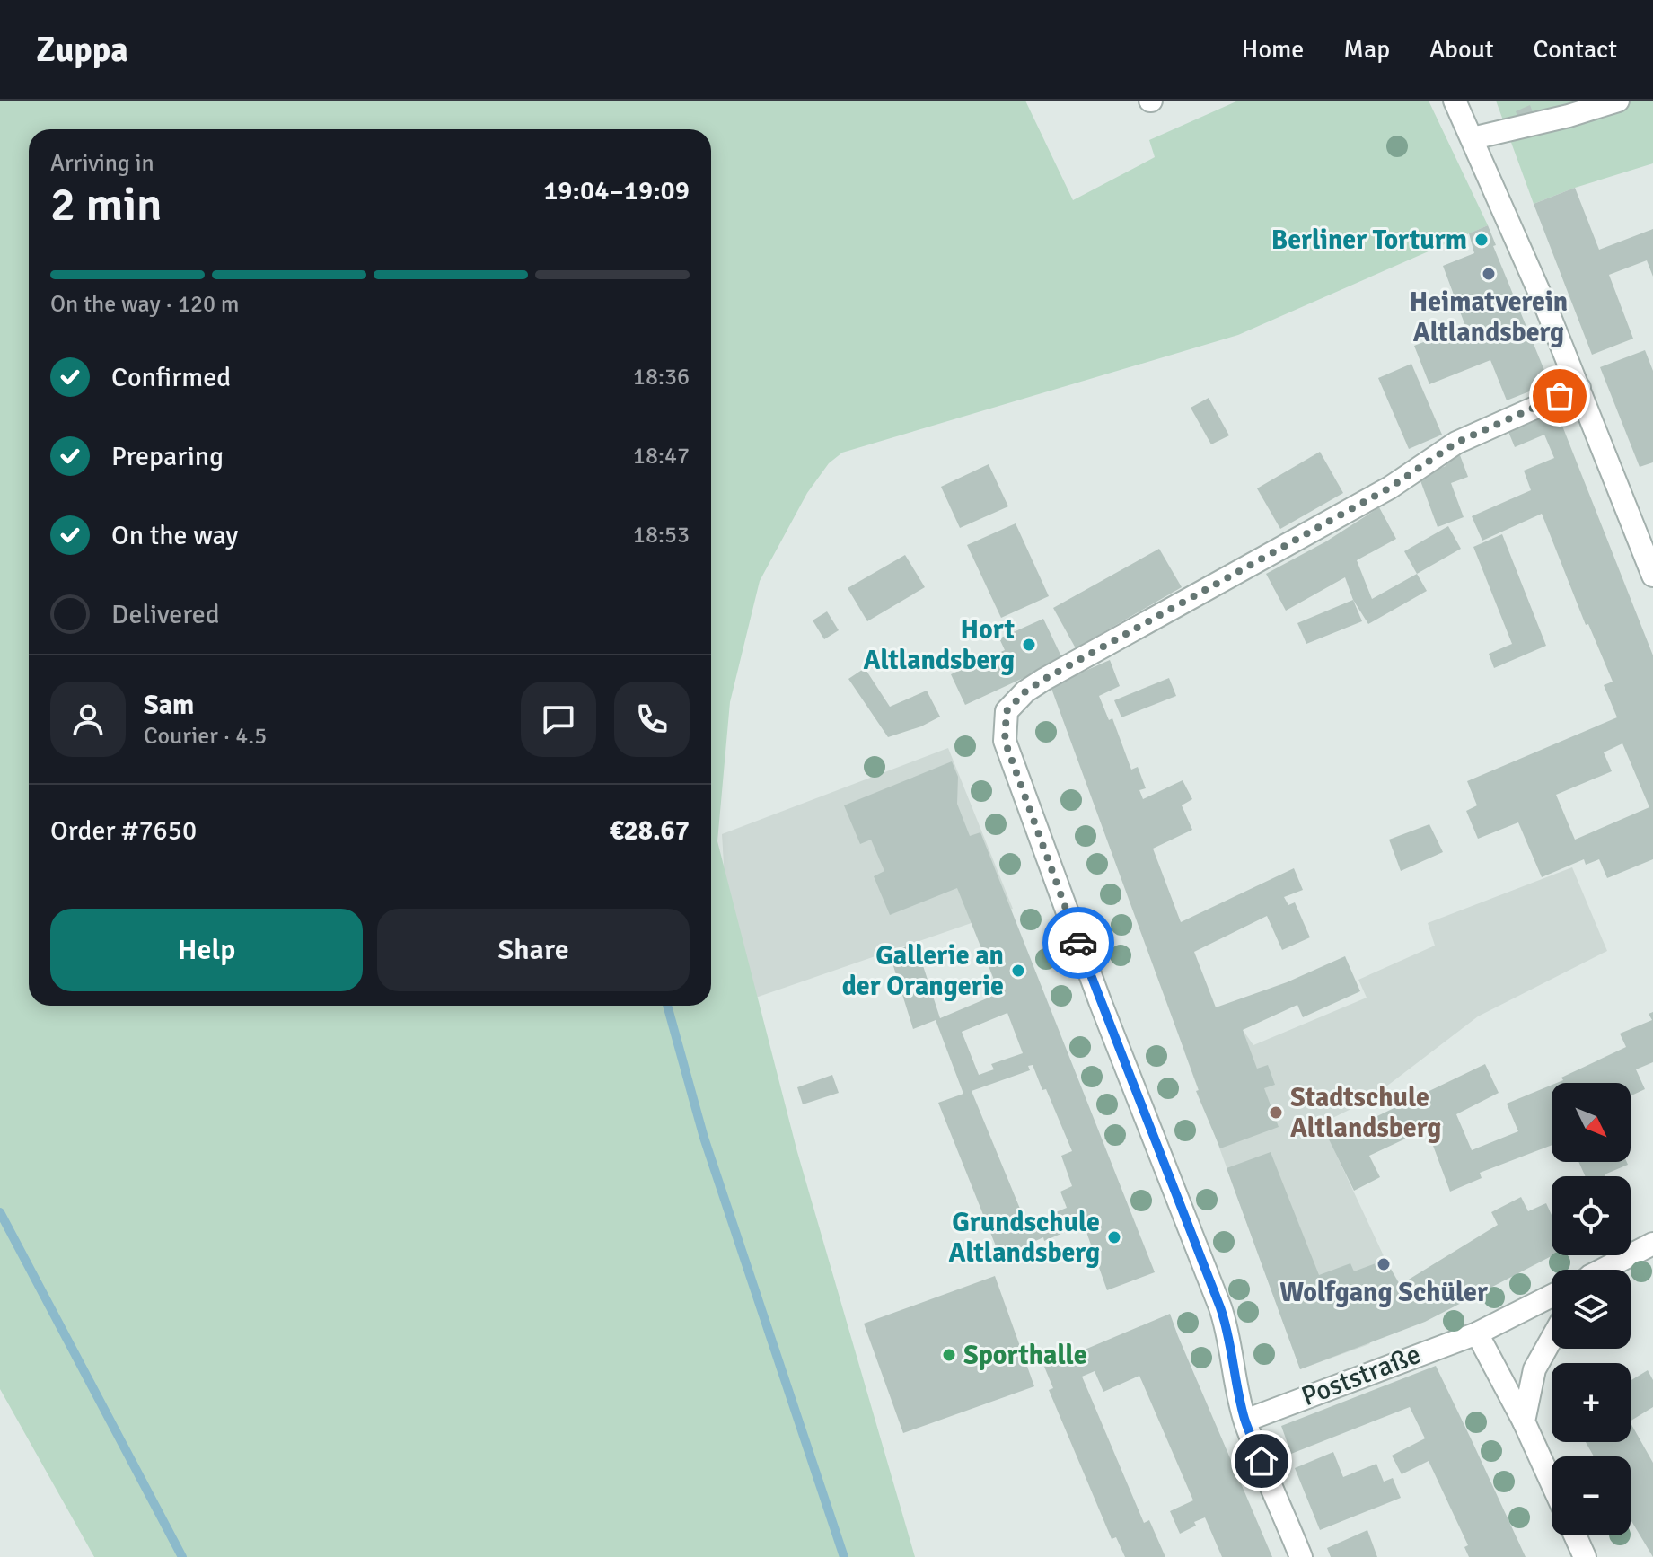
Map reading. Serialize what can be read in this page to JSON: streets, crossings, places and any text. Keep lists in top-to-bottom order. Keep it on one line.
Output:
{"streets":{"street":["Poststraße"]},"places":["Berliner Torturm","Heimatverein Altlandsberg","Hort Altlandsberg","Gallerie an der Orangerie","Stadtschule Altlandsberg","Grundschule Altlandsberg","Wolfgang Schüler","Sporthalle"],"north":"bottom right","page":{"header":"Zuppa","nav":["Home","Map","About","Contact"],"heading":["2 min","Arriving in","19:04–19:09"],"panel":["Sam","Courier · 4.5","Order #7650","€28.67"],"bar":"On the way · 120 m","list":[["Confirmed","18:36"],["Preparing","18:47"],["On the way","18:53"],"Delivered"],"buttons":["Help","Share"],"map_buttons":["+","−"]}}
